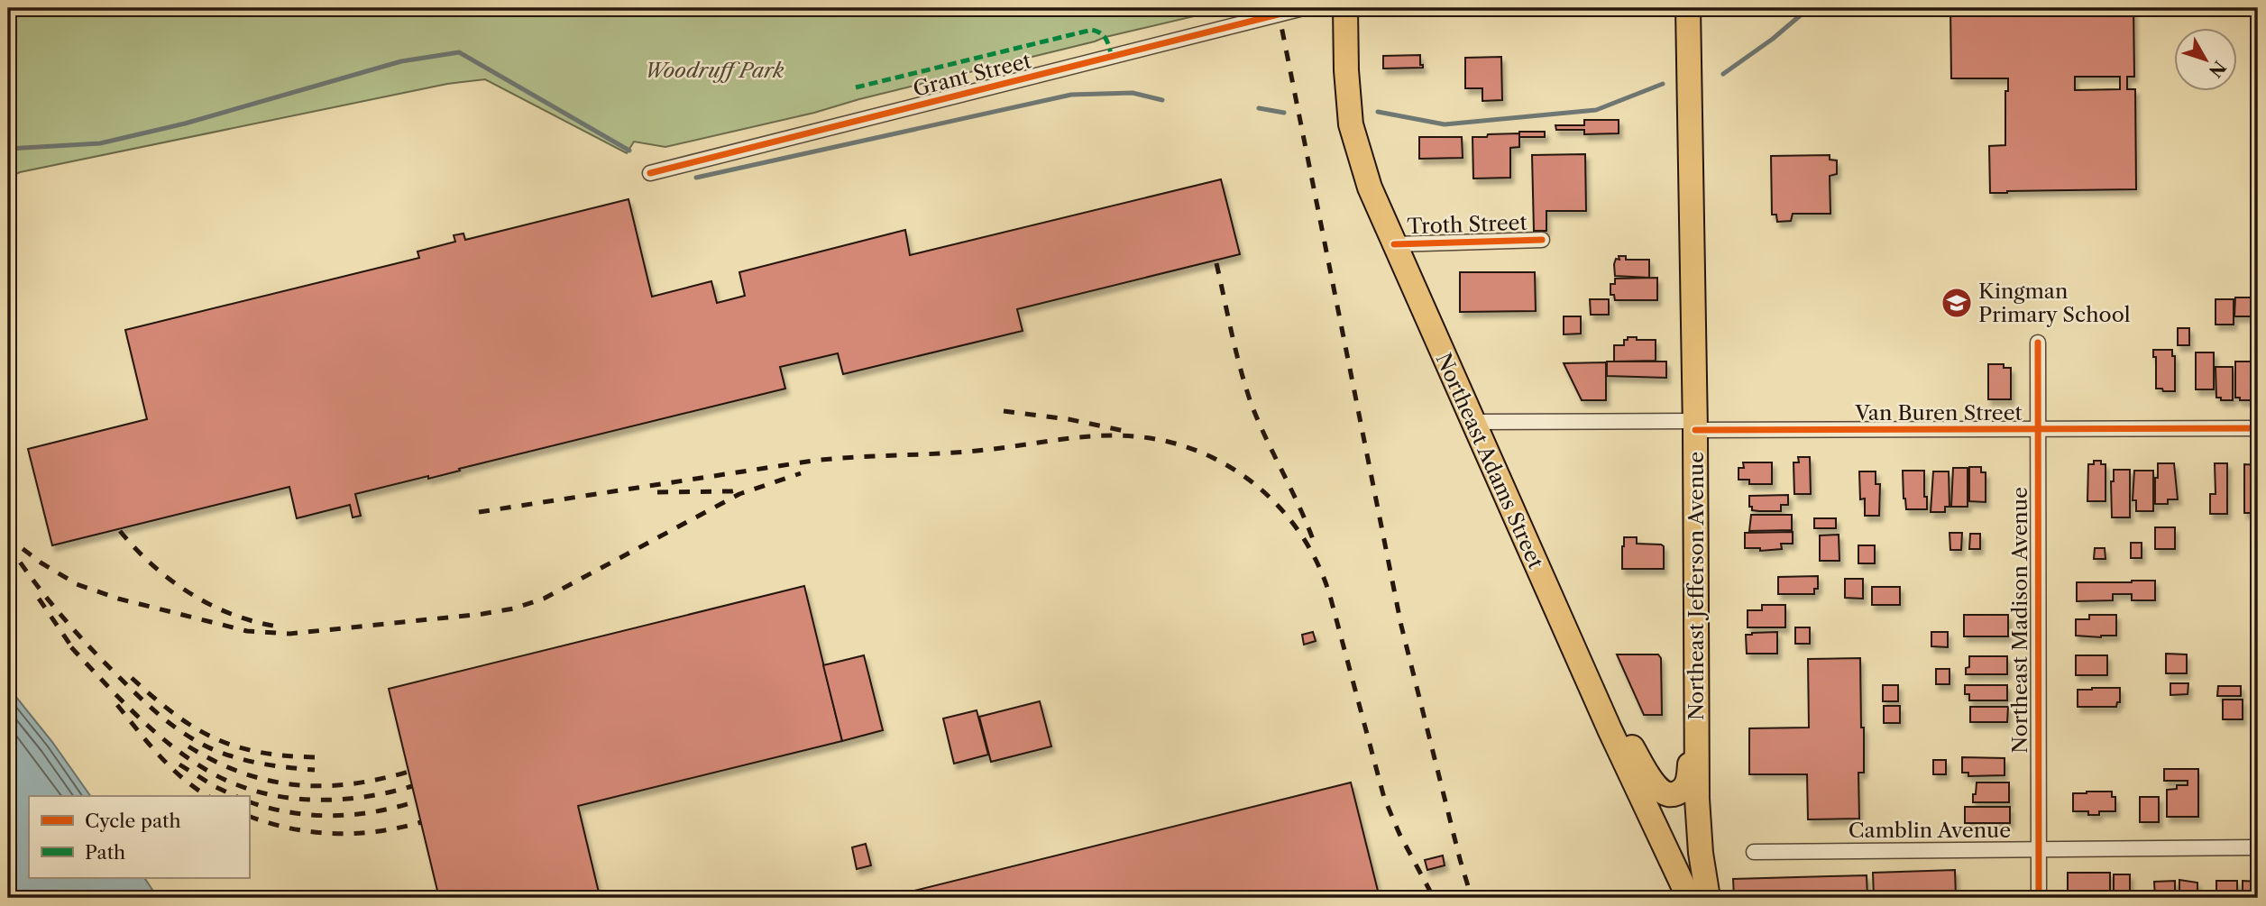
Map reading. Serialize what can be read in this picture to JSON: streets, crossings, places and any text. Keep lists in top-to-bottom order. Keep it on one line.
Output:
{"streets":{"main road":["Northeast Adams Street","Northeast Jefferson Avenue"],"street":["Grant Street","Troth Street","Van Buren Street","Northeast Madison Avenue","Camblin Avenue"]},"crossings":[["Troth Street","Northeast Adams Street"],["Van Buren Street","Northeast Adams Street"],["Van Buren Street","Northeast Jefferson Avenue"],["Van Buren Street","Northeast Madison Avenue"],["Northeast Madison Avenue","Camblin Avenue"]],"parks":["Woodruff Park"],"places":{"school or university":["Kingman Primary School"]},"legend":["Cycle path","Path"],"north":"bottom right"}
